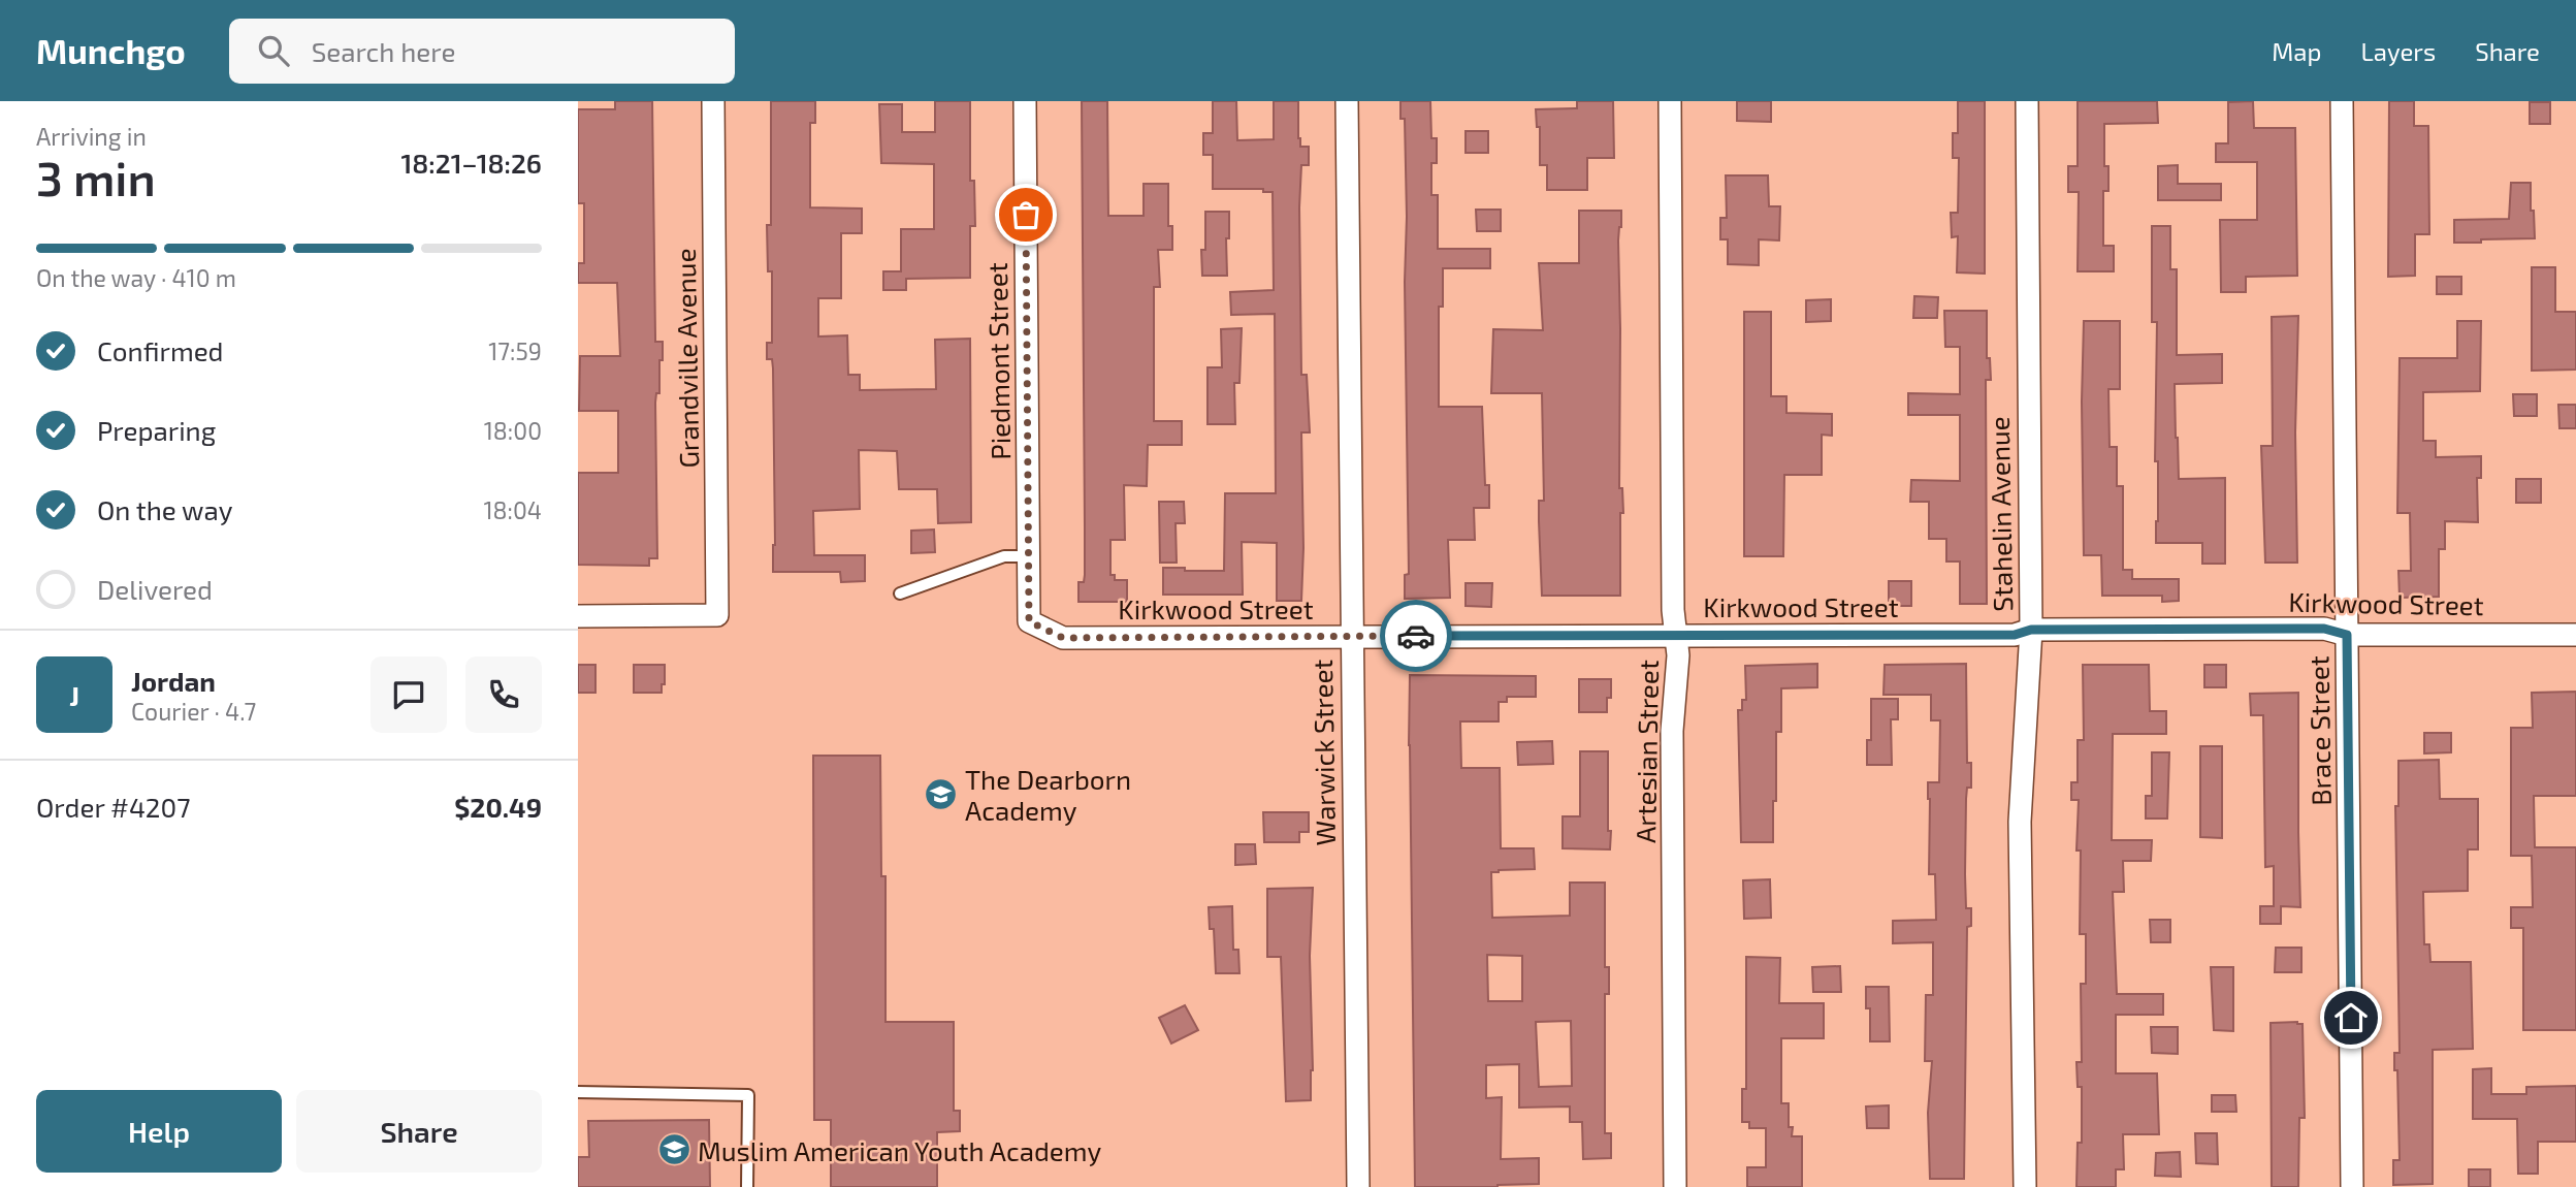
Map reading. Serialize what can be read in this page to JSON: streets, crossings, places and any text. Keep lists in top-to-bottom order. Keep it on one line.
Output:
{"streets":{"street":["Grandville Avenue","Piedmont Street","Stahelin Avenue","Kirkwood Street","Brace Street","Artesian Street","Warwick Street"]},"crossings":[["Piedmont Street","Kirkwood Street"],["Stahelin Avenue","Kirkwood Street"],["Kirkwood Street","Brace Street"],["Kirkwood Street","Artesian Street"],["Kirkwood Street","Warwick Street"]],"places":{"school or university":["The Dearborn Academy","Muslim American Youth Academy"]},"page":{"header":"Munchgo","search":"Search here","nav":["Map","Layers","Share"],"heading":["3 min","Arriving in","18:21–18:26"],"panel":["Jordan","Courier · 4.7","Order #4207","$20.49"],"bar":"On the way · 410 m","list":[["Confirmed","17:59"],["Preparing","18:00"],["On the way","18:04"],"Delivered"],"round":"J","buttons":["Help","Share"]}}
